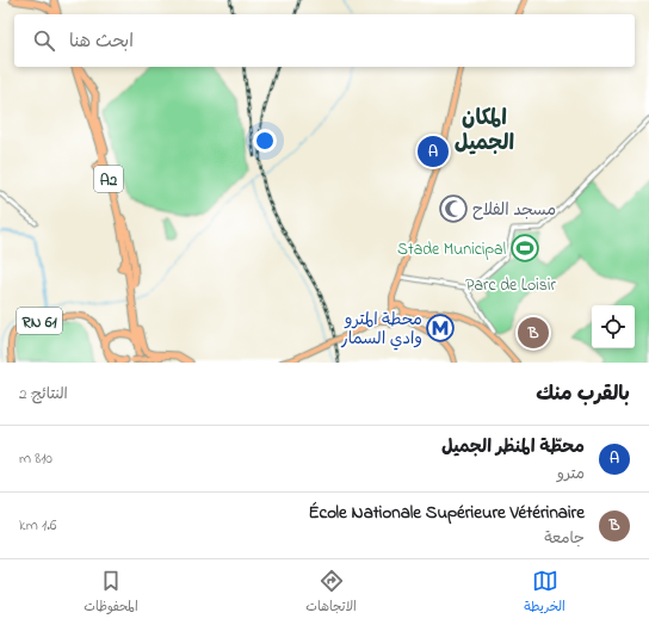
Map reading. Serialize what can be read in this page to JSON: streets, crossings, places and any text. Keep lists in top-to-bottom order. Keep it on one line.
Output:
{"streets":{"highway":["A2"],"main road":["RN 61"]},"districts":["المكان الجميل"],"parks":["Parc de Loisir"],"places":{"mosque":["مسجد الفلاح"],"sports":["Stade Municipal"],"metro station":["محطة المترو وادي السمار"]},"page":{"search":"ابحث هنا","pins":["A","B"],"heading":["بالقرب منك","النتائج: 2"],"list":[{"mark":"A","name":"محطّة المنظر الجميل","note":"مترو","value":"810 m"},{"mark":"B","name":"École Nationale Supérieure Vétérinaire","note":"جامعة","value":"1.6 km"}],"nav":["الخريطة","الاتجاهات","المحفوظات"]}}
